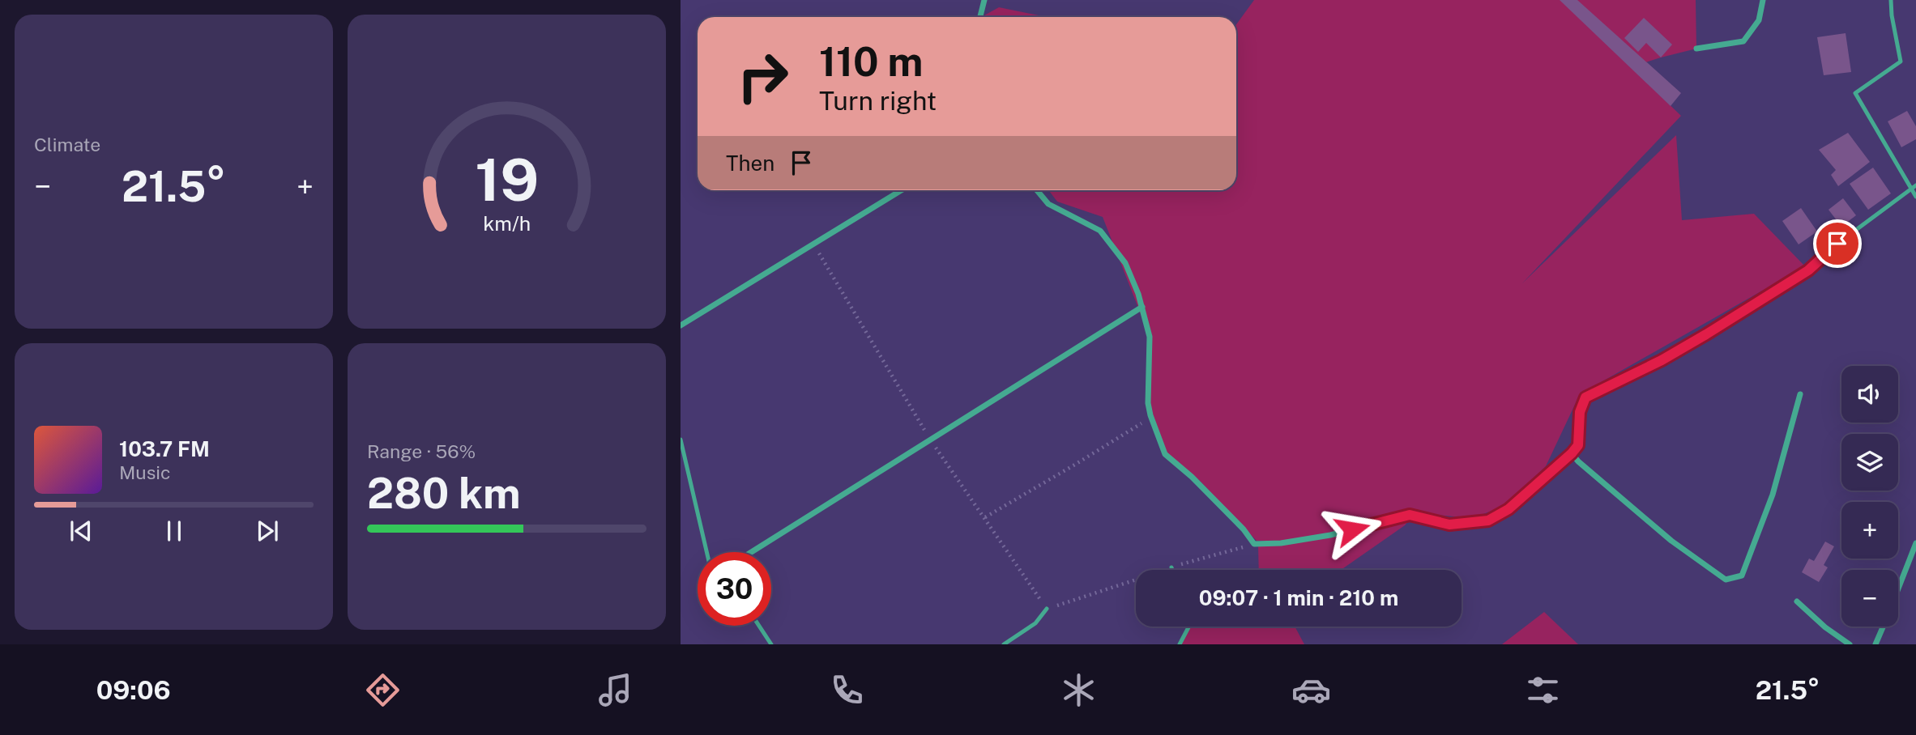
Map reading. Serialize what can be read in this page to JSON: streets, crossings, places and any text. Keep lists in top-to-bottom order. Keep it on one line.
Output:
{"page":{"tile":["Climate",["Range · 56%","280 km"]],"turn":["110 m","Turn right"],"then":"Then","heat":["−","21.5°","+"],"map_buttons":["+","−"],"song":["103.7 FM","Music"],"limit":"30","trip":"09:07 · 1 min · 210 m","tabs":["09:06","21.5°"],"gauge":["19","km/h"]}}
